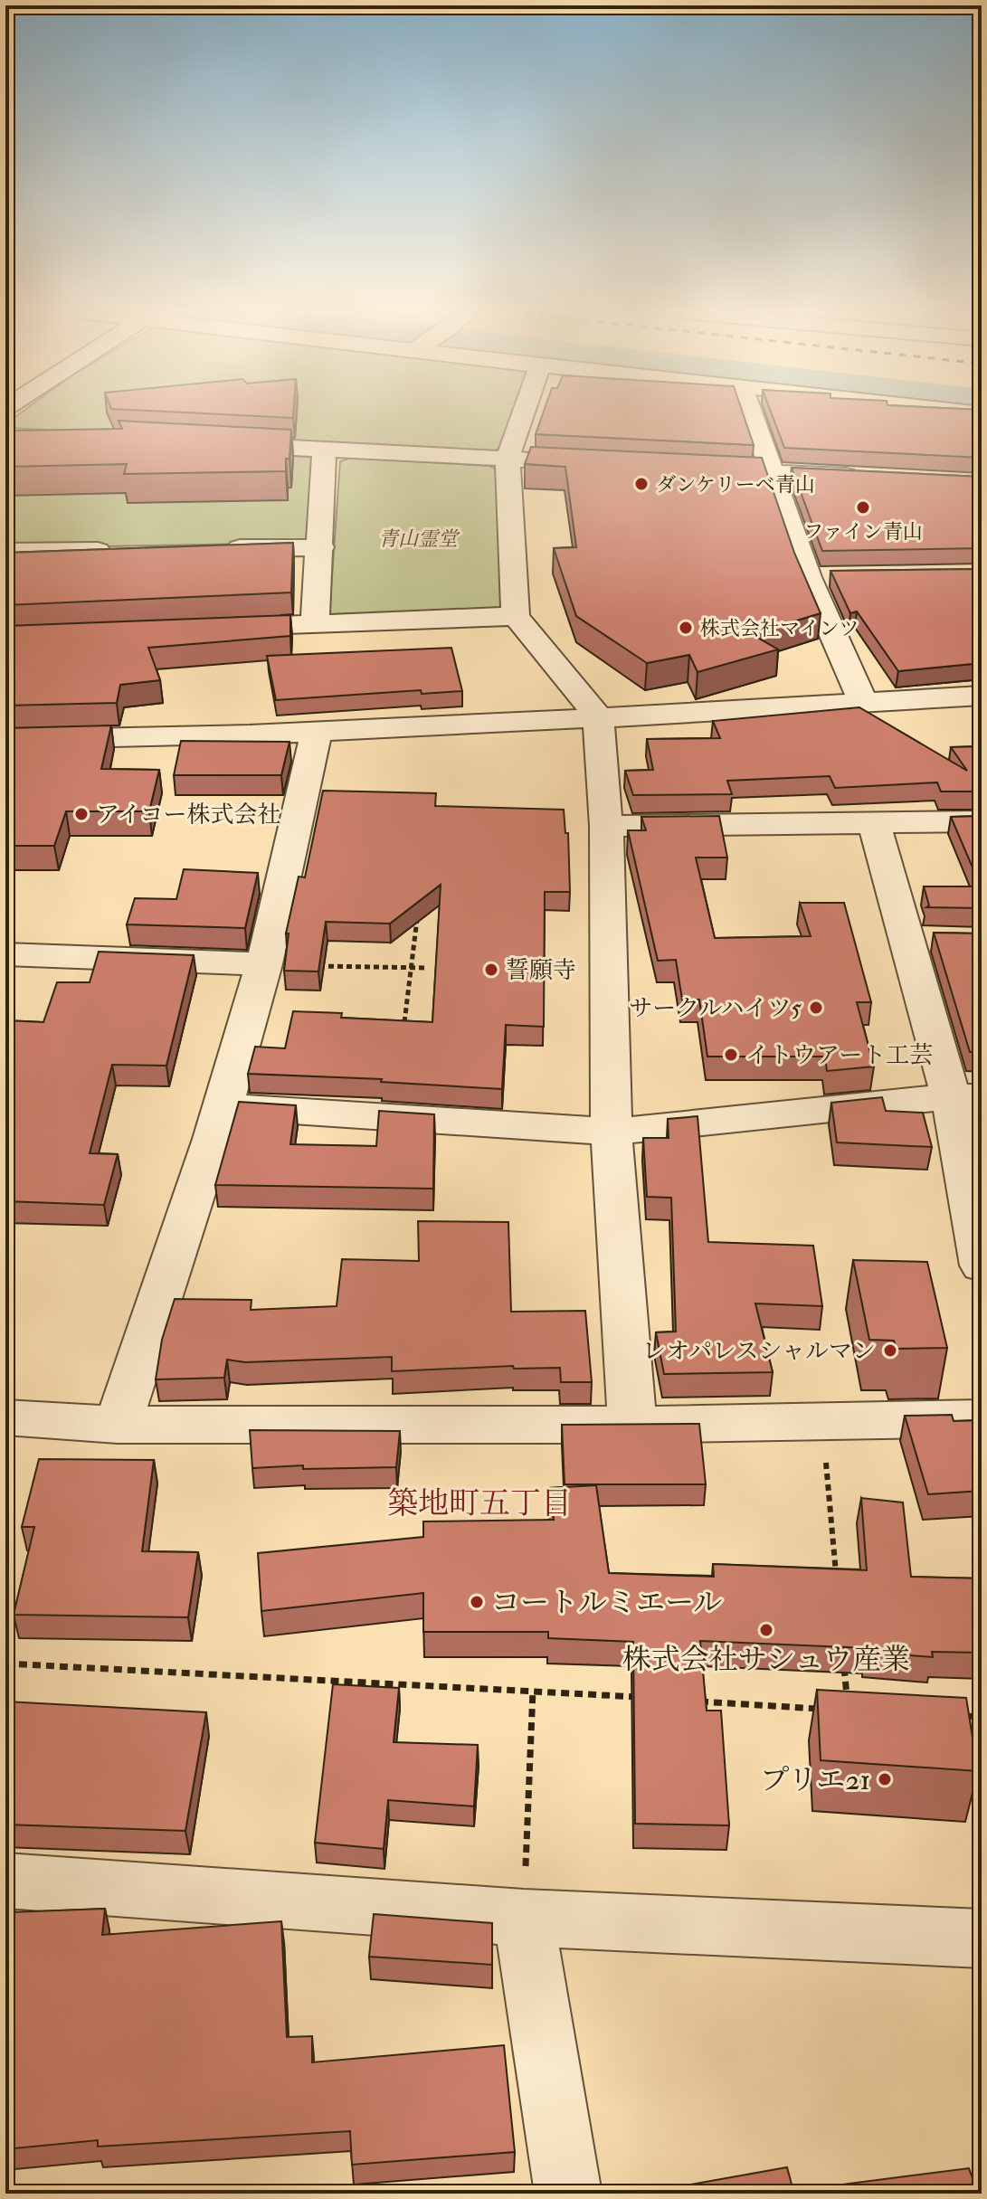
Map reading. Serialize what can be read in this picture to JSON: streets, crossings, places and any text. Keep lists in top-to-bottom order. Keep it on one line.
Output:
{"districts":["築地町五丁目"],"parks":["青山霊堂"],"places":["ダンケリーベ青山","ファイン青山","株式会社マインツ","アイコー株式会社","誓願寺","サークルハイツ5","イトウアート工芸","レオパレスシャルマン","コートルミエール","株式会社サシュウ産業","プリエ21"]}
